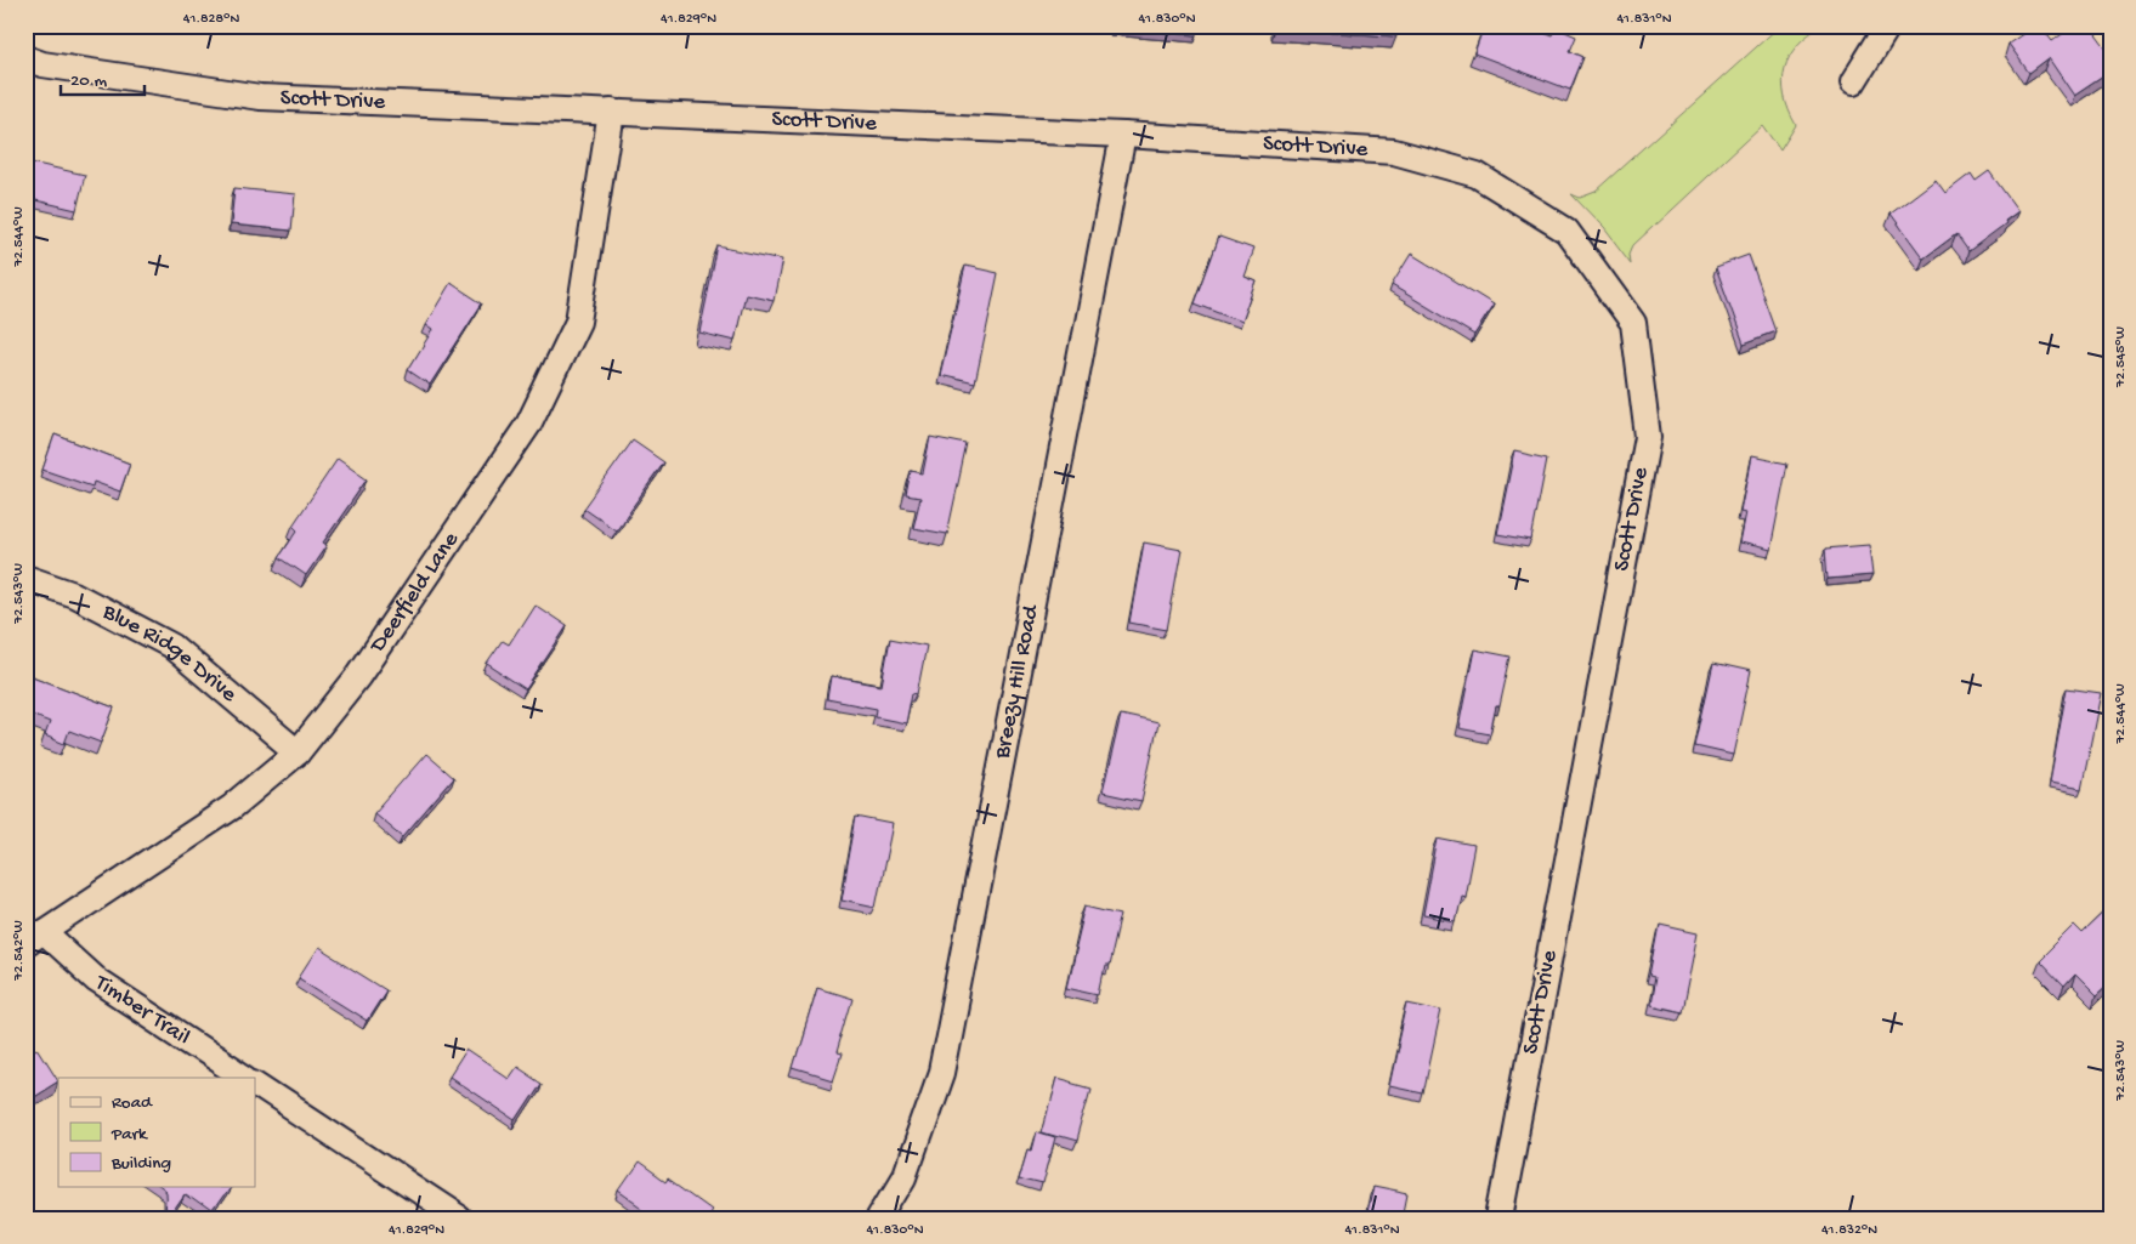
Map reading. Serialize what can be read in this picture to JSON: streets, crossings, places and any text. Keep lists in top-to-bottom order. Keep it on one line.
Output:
{"streets":{"street":["Scott Drive","Deerfield Lane","Blue Ridge Drive","Breezy Hill Road","Timber Trail"]},"crossings":[["Scott Drive","Deerfield Lane"],["Scott Drive","Breezy Hill Road"],["Deerfield Lane","Blue Ridge Drive"],["Deerfield Lane","Timber Trail"]],"legend":["Road","Park","Building"],"scale_bar":"20 m","coordinates":["41.828°N","41.829°N","41.830°N","41.831°N","72.544°W","72.545°W","72.543°W","72.542°W","41.832°N"]}
